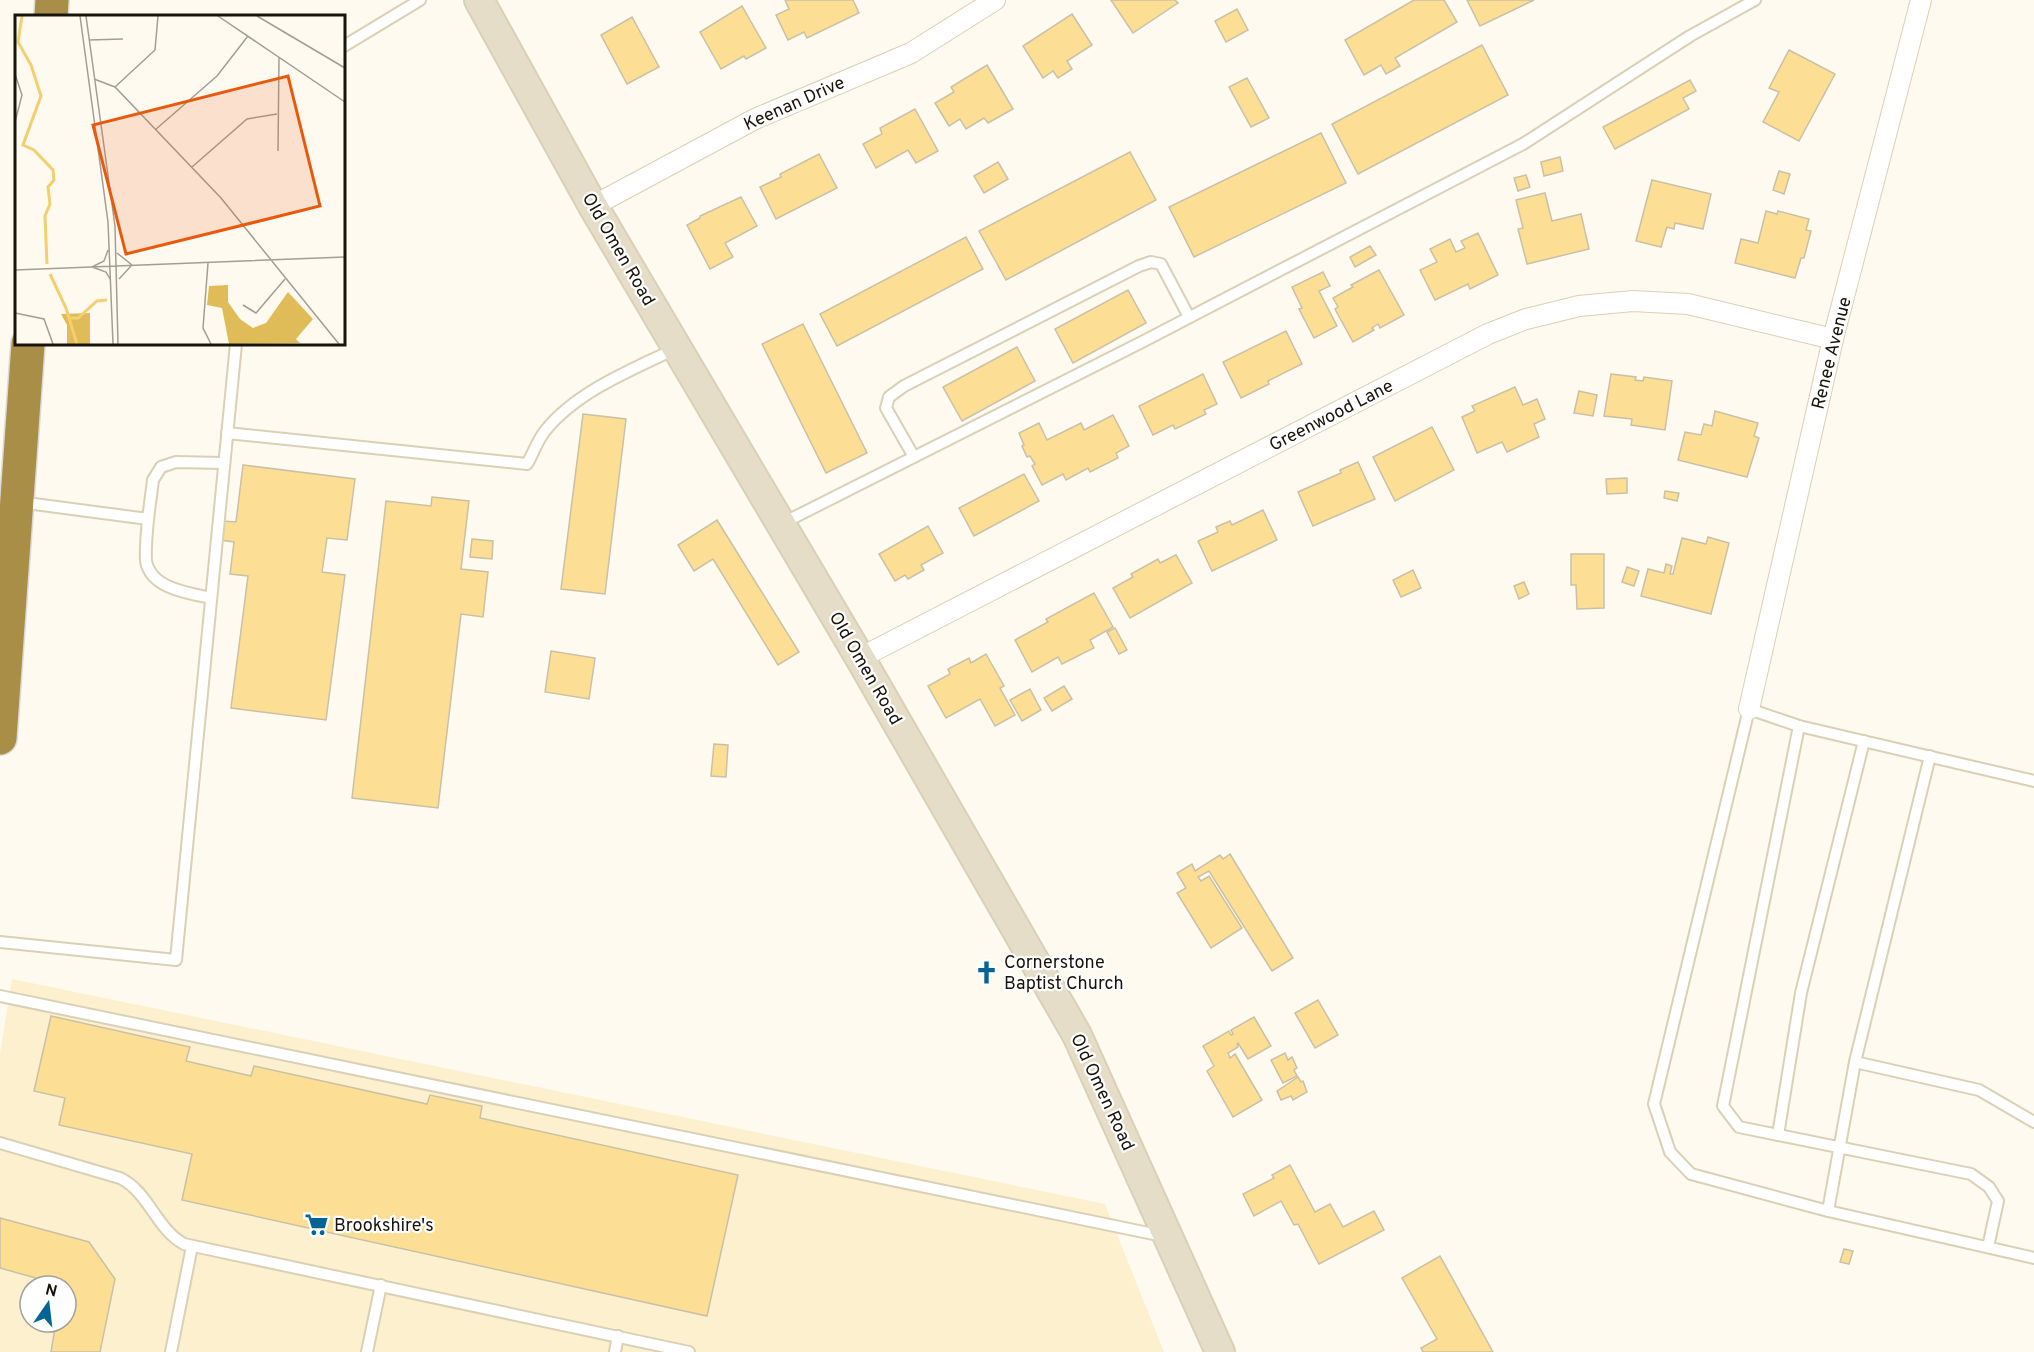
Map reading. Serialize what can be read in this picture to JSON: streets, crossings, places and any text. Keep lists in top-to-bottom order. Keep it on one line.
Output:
{"streets":{"street":["Keenan Drive","Old Omen Road","Renee Avenue","Greenwood Lane"]},"crossings":[["Keenan Drive","Old Omen Road"],["Old Omen Road","Greenwood Lane"],["Renee Avenue","Greenwood Lane"]],"places":{"church":["Cornerstone Baptist Church"],"supermarket":["Brookshire's"]},"north":"top"}
